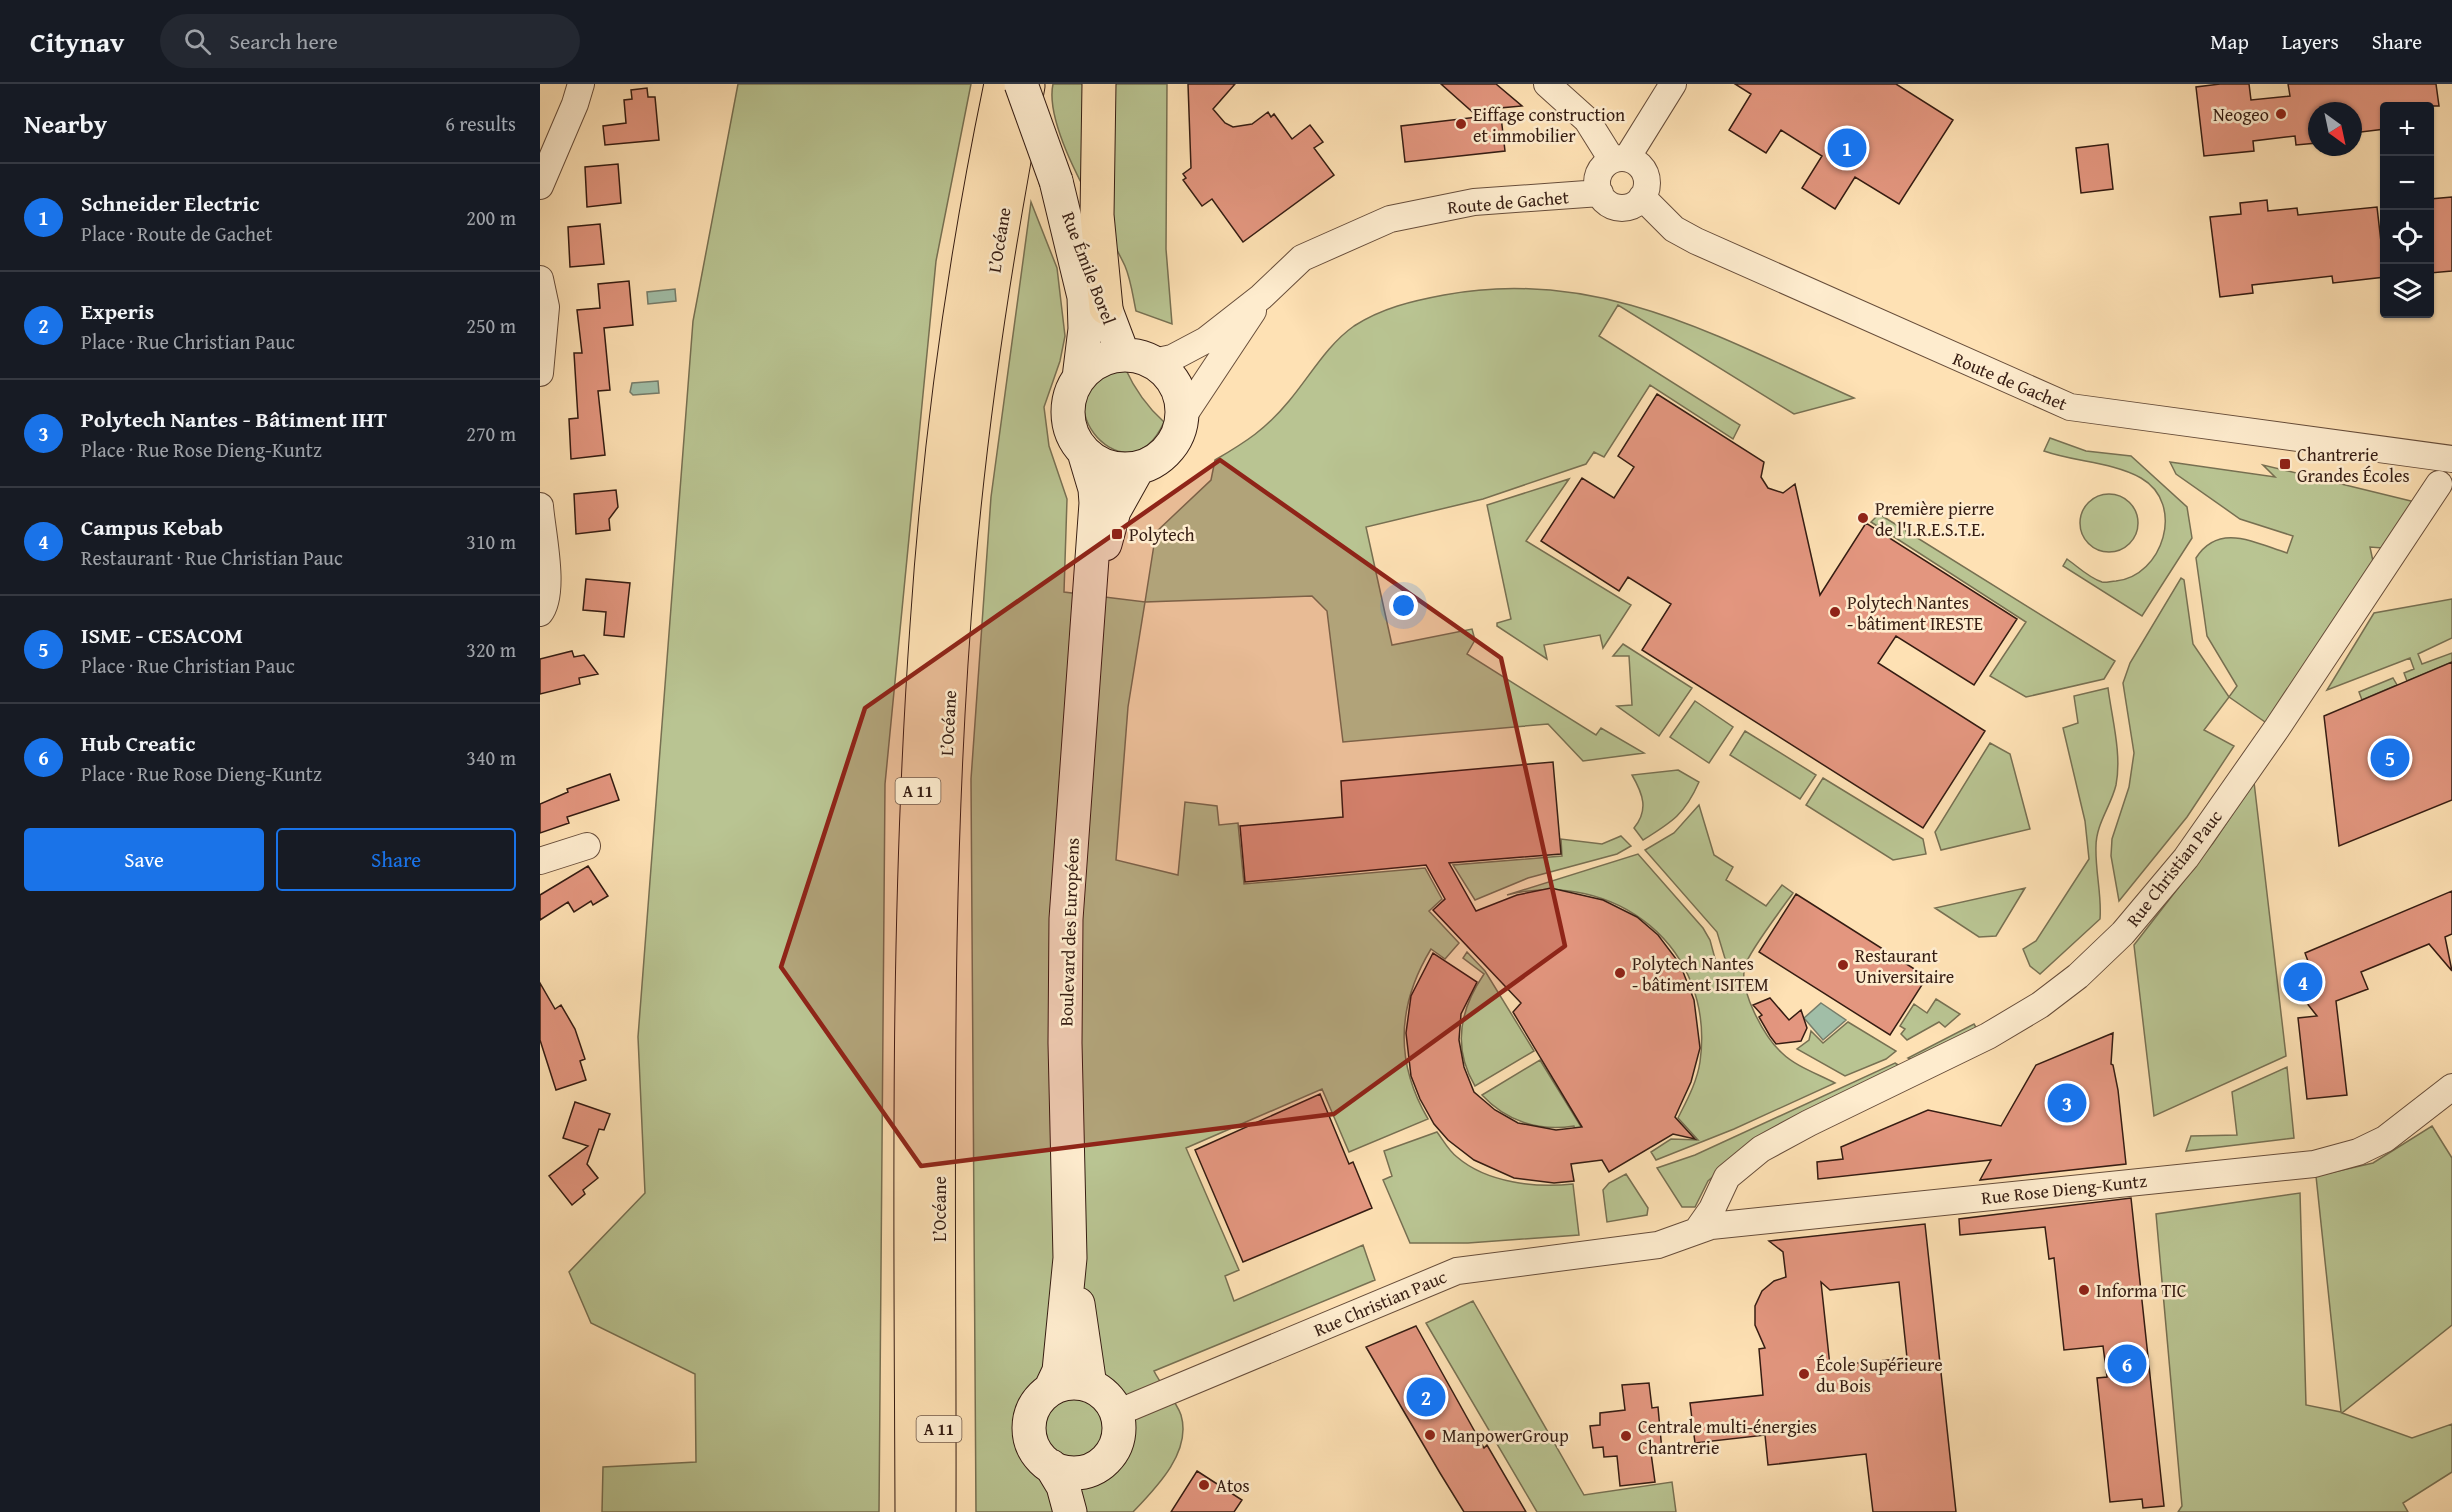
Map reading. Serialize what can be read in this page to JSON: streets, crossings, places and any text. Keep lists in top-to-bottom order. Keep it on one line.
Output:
{"streets":{"highway":["L’Océane","A 11"],"street":["Route de Gachet","Rue Émile Borel","Rue Christian Pauc","Boulevard des Européens","Rue Rose Dieng-Kuntz"]},"crossings":[["Route de Gachet","Rue Émile Borel"],["Route de Gachet","Boulevard des Européens"],["Rue Émile Borel","Boulevard des Européens"],["Rue Christian Pauc","Boulevard des Européens"],["Rue Christian Pauc","Rue Rose Dieng-Kuntz"]],"places":{"other":["Neogeo","Eiffage construction et immobilier","Première pierre de l'I.R.E.S.T.E.","Polytech Nantes - bâtiment IRESTE","Restaurant Universitaire","Polytech Nantes - bâtiment ISITEM","Informa TIC","École Supérieure du Bois","ManpowerGroup","Centrale multi-énergies Chantrerie","Atos"],"transit":["Chantrerie Grandes Écoles","Polytech"]},"north":"bottom right","page":{"header":"Citynav","search":"Search here","nav":["Map","Layers","Share"],"heading":["Nearby","6 results"],"map_buttons":["+","−"],"pins":["1","5","4","3","6","2"],"list":[{"mark":"1","name":"Schneider Electric","note":"Place · Route de Gachet","value":"200 m"},{"mark":"2","name":"Experis","note":"Place · Rue Christian Pauc","value":"250 m"},{"mark":"3","name":"Polytech Nantes - Bâtiment IHT","note":"Place · Rue Rose Dieng-Kuntz","value":"270 m"},{"mark":"4","name":"Campus Kebab","note":"Restaurant · Rue Christian Pauc","value":"310 m"},{"mark":"5","name":"ISME - CESACOM","note":"Place · Rue Christian Pauc","value":"320 m"},{"mark":"6","name":"Hub Creatic","note":"Place · Rue Rose Dieng-Kuntz","value":"340 m"}],"buttons":["Save","Share"]}}
